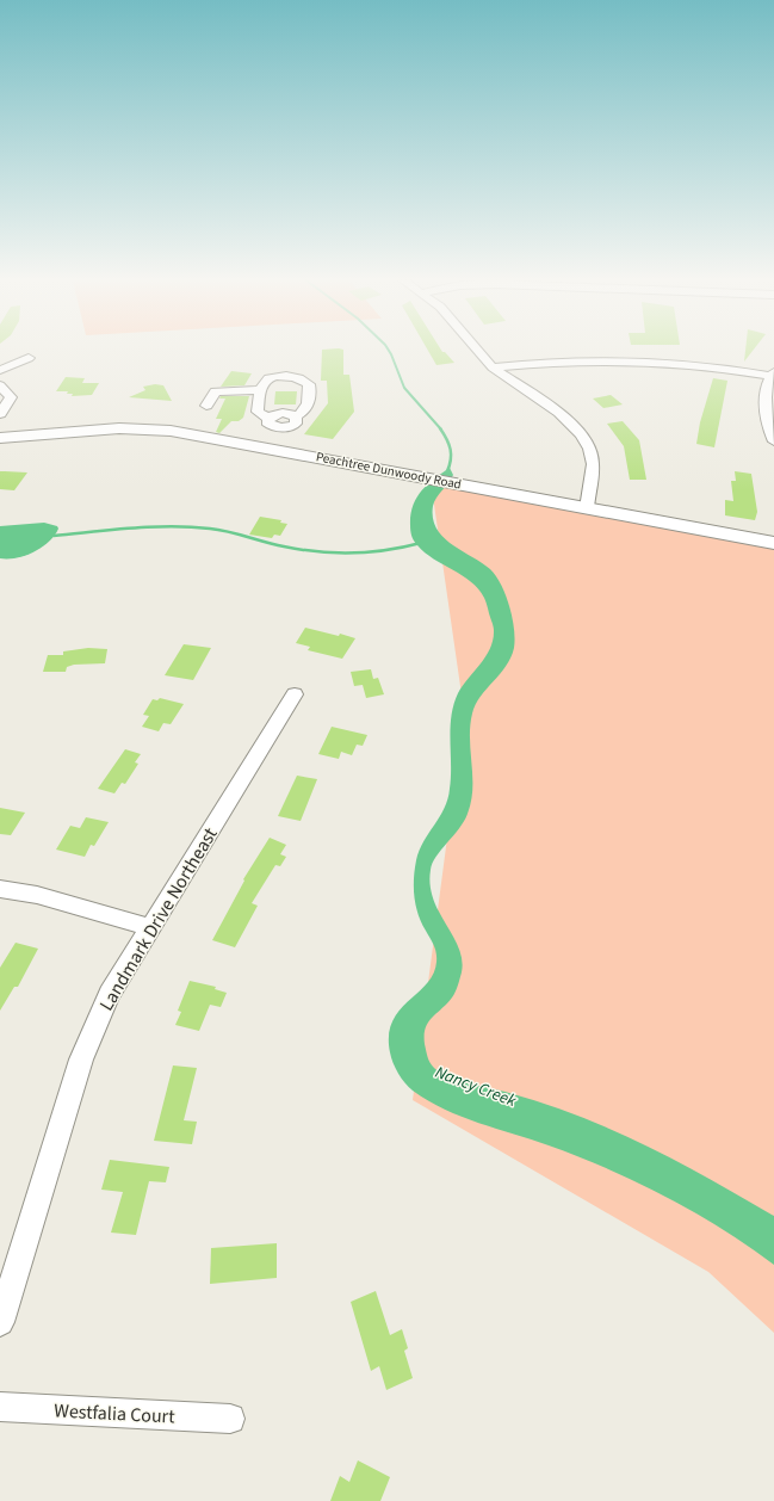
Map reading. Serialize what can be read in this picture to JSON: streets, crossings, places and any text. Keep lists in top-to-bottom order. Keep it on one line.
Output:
{"streets":{"main road":["Peachtree Dunwoody Road"],"street":["Landmark Drive Northeast","Westfalia Court"]},"water":["Nancy Creek"]}
